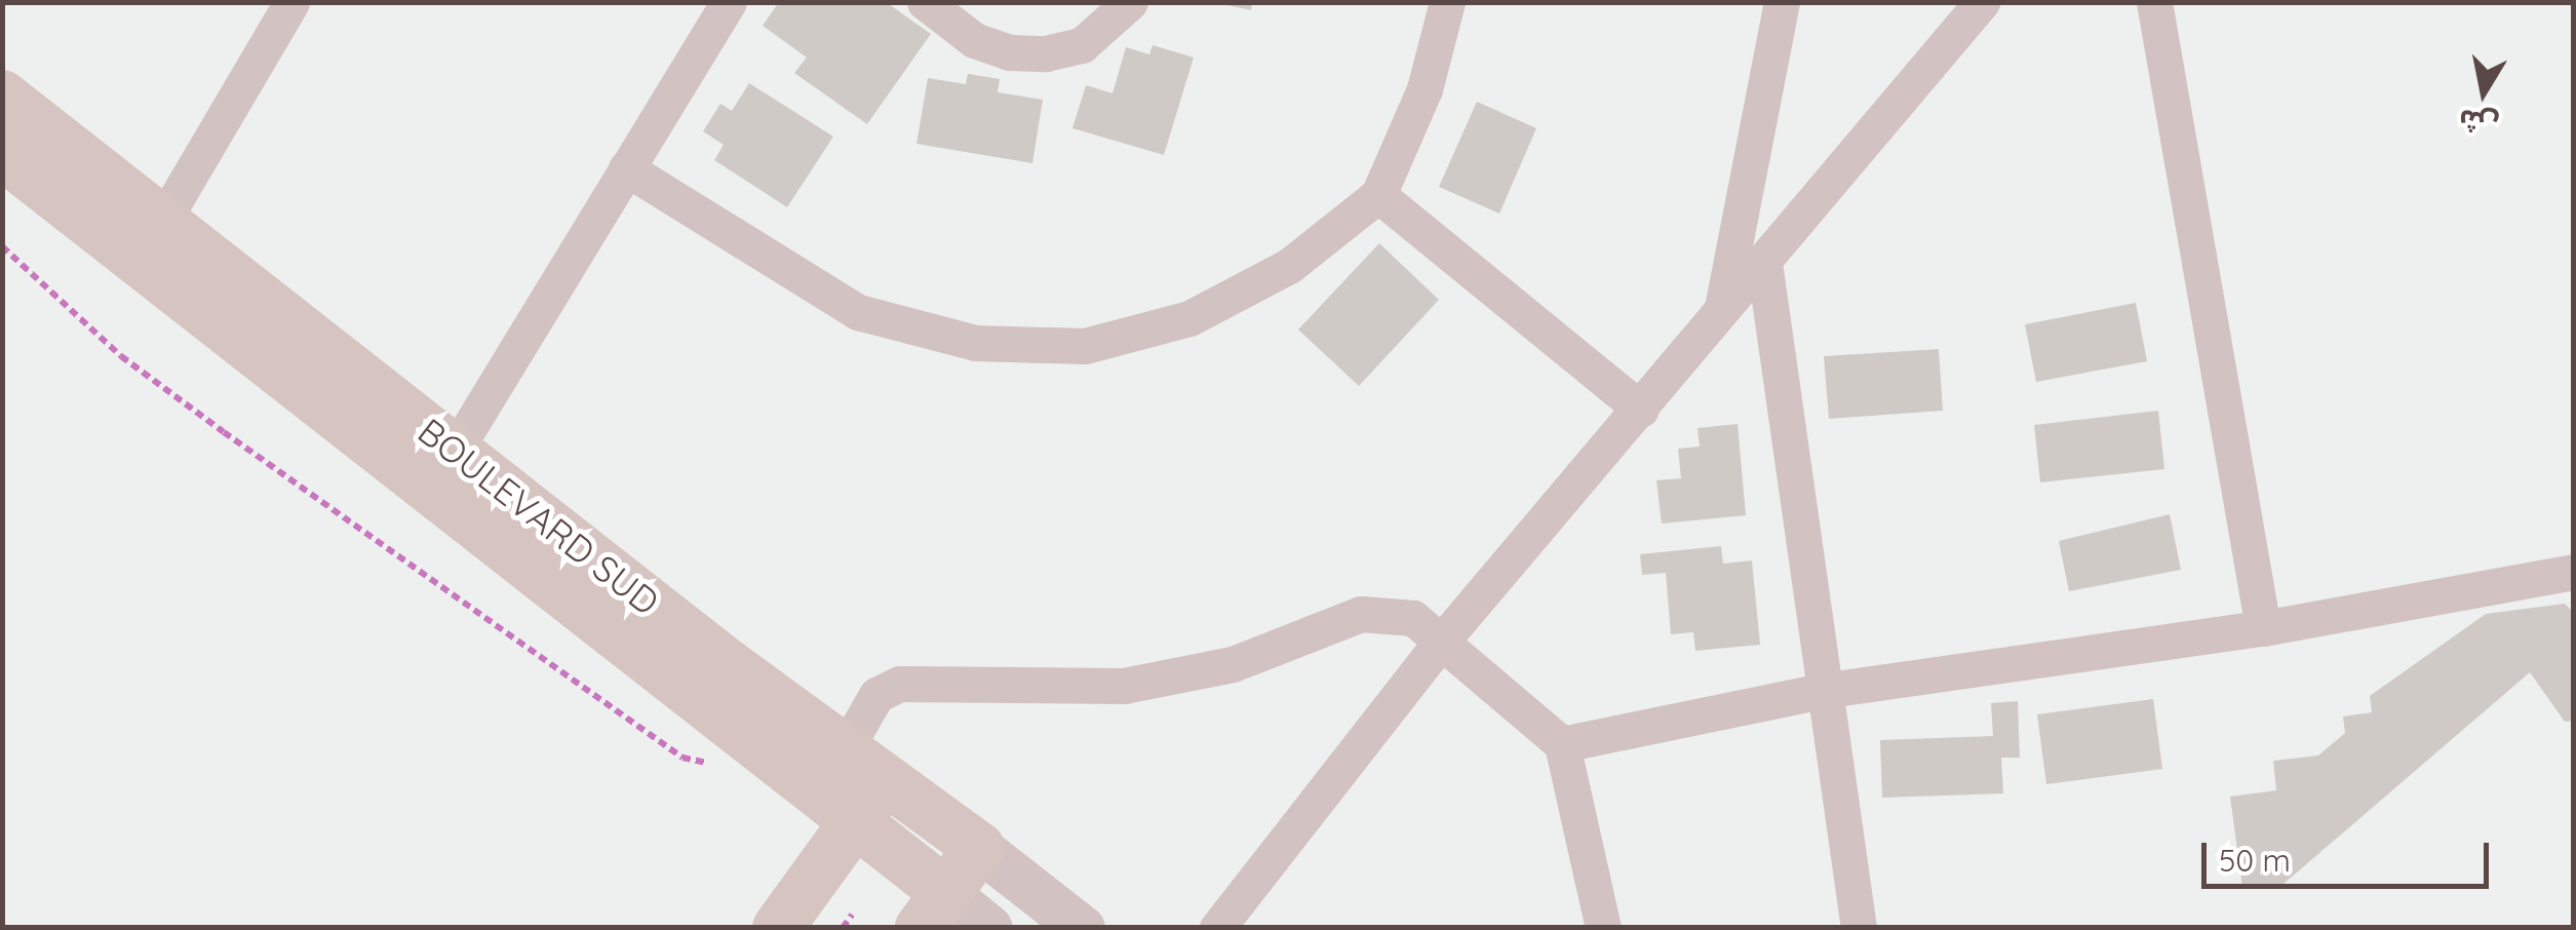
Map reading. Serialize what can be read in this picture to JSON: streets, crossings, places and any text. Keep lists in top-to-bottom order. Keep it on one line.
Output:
{"streets":{"main road":["BOULEVARD SUD"]},"scale_bar":"50 m","north":"bottom"}
